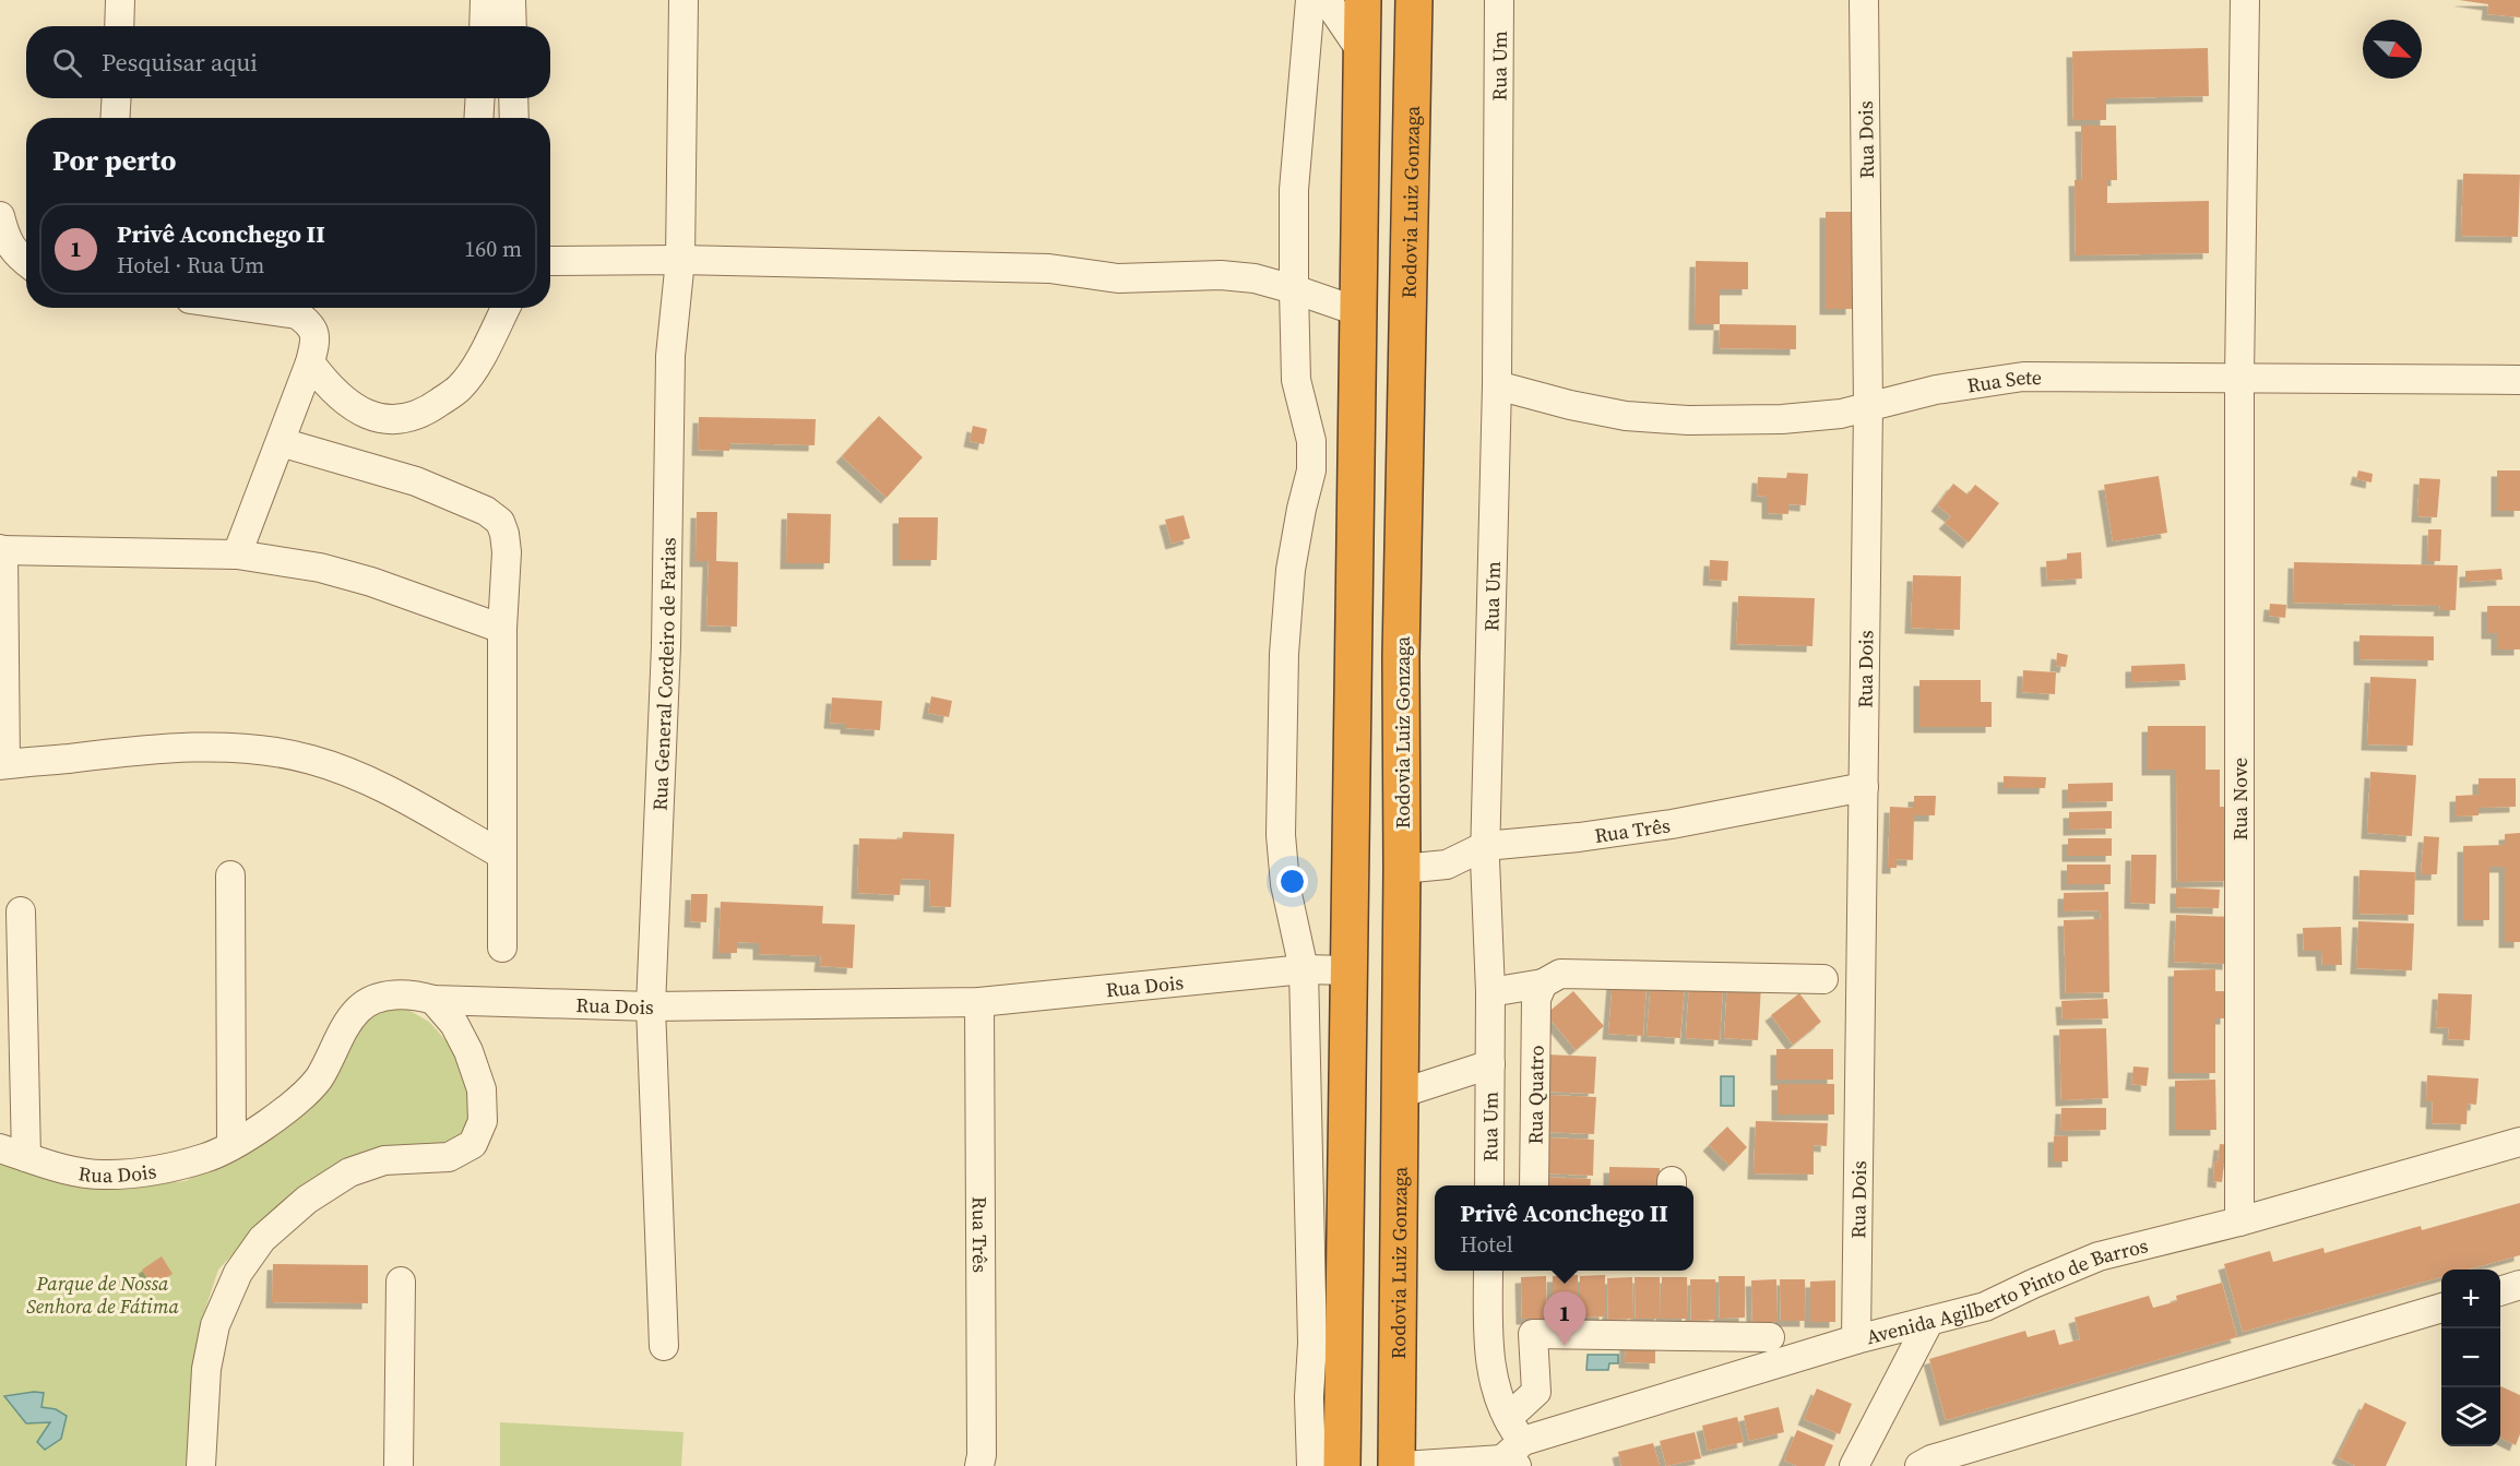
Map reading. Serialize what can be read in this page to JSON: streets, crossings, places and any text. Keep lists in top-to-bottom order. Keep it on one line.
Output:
{"streets":{"highway":["Rodovia Luiz Gonzaga"],"street":["Rua Um","Rua Dois","Rua Sete","Rua General Cordeiro de Farias","Rua Nove","Rua Três","Rua Quatro","Avenida Agilberto Pinto de Barros"]},"crossings":[["Rua Um","Rua Sete"],["Rua Um","Rua Três"],["Rua Dois","Rua Sete"],["Rua Dois","Rua General Cordeiro de Farias"],["Rua Dois","Rua Três"],["Rua Dois","Avenida Agilberto Pinto de Barros"],["Rodovia Luiz Gonzaga","Rua Três"],["Rua Sete","Rua Nove"],["Rua Nove","Avenida Agilberto Pinto de Barros"]],"parks":["Parque de Nossa Senhora de Fátima"],"north":"bottom right","page":{"search":"Pesquisar aqui","heading":"Por perto","list":[{"mark":"1","name":"Privê Aconchego II","note":"Hotel · Rua Um","value":"160 m"}],"popup":["Privê Aconchego II","Hotel"],"map_buttons":["+","−"],"pins":"1"}}
